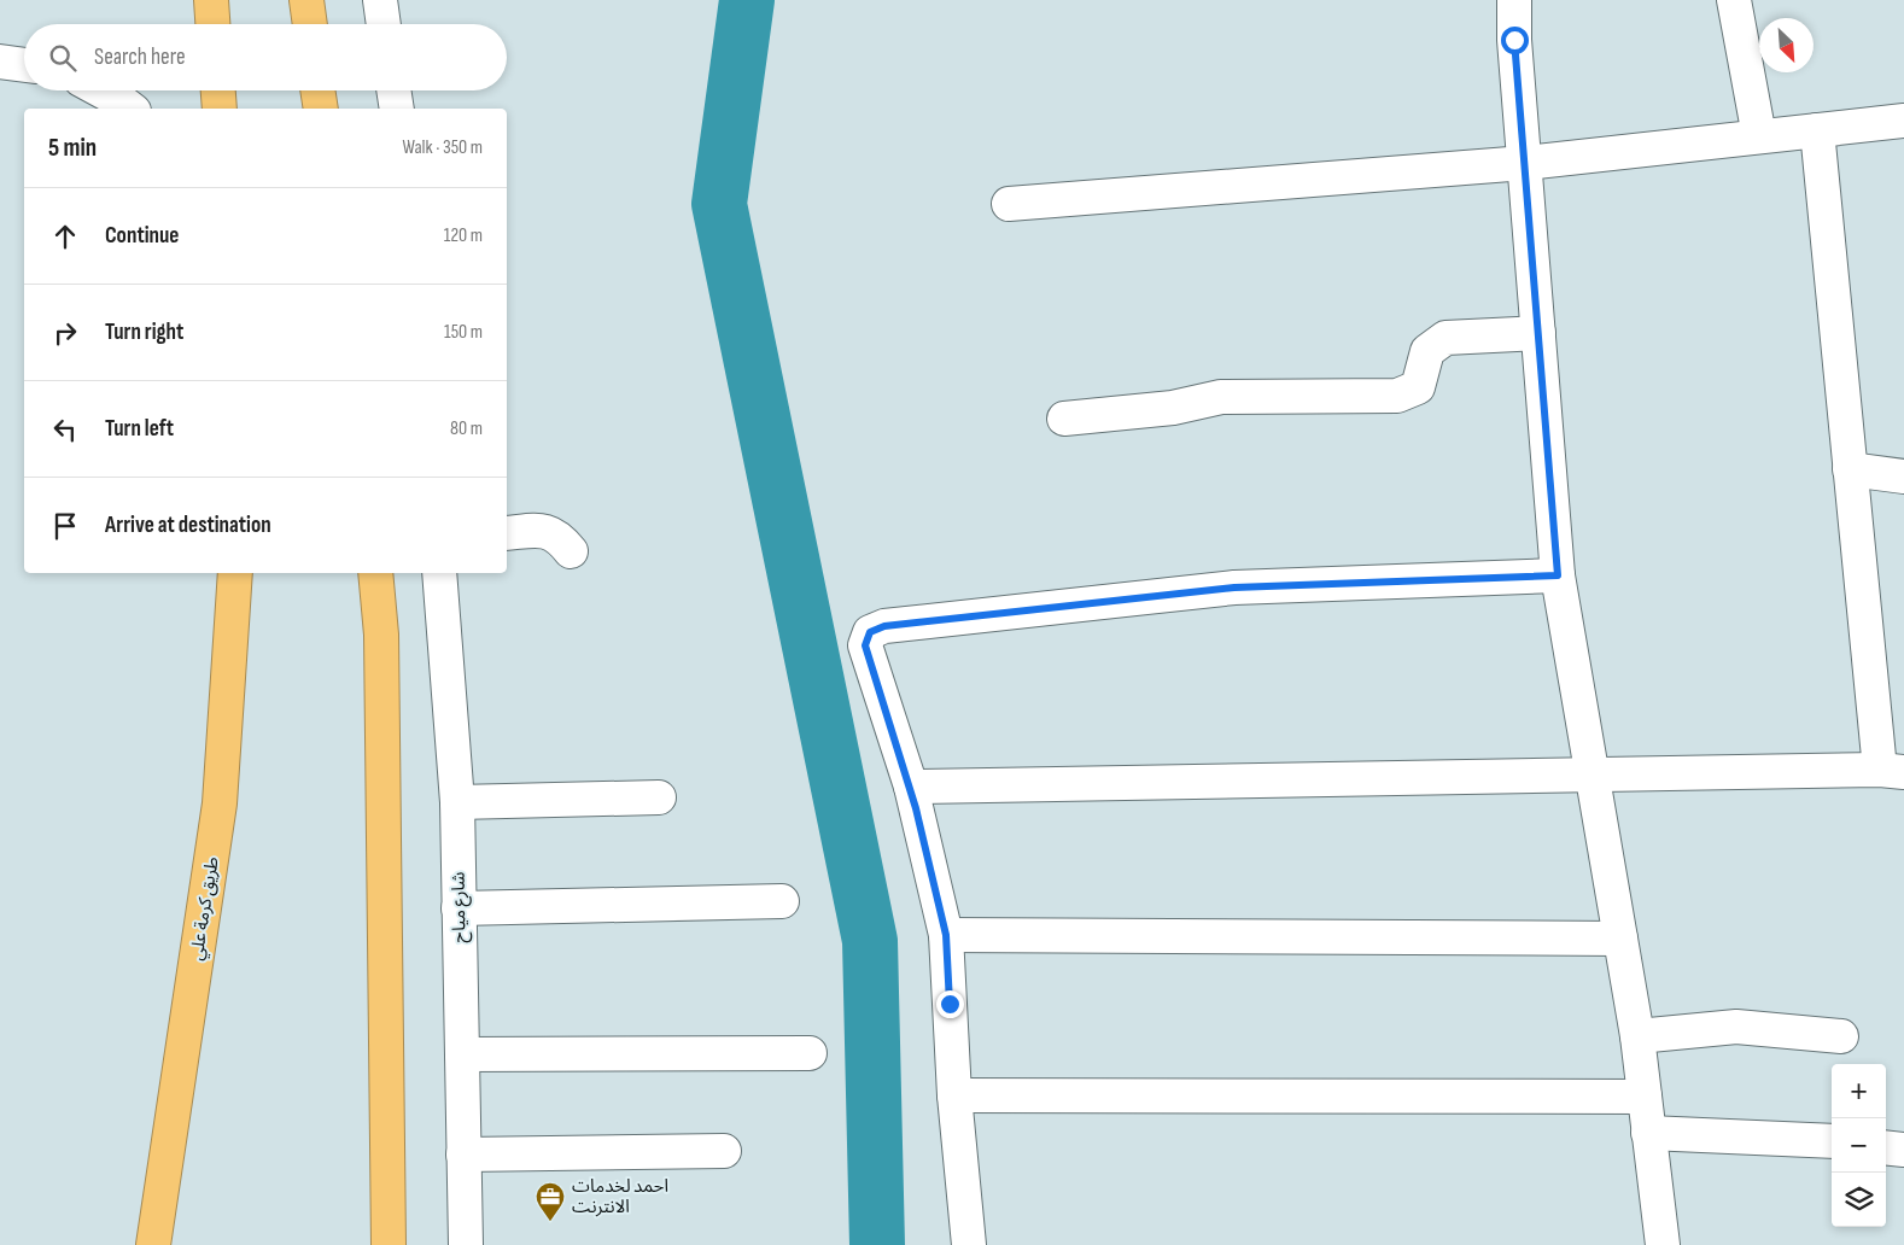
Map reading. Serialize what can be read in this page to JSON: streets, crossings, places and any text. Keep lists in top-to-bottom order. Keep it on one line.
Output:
{"streets":{"highway":["طريق كرمة علي"],"street":["شارع مياح"]},"places":{"office":["احمد لخدمات الانترنت"]},"north":"bottom right","page":{"search":"Search here","heading":["5 min","Walk · 350 m"],"list":[["Continue","120 m"],["Turn right","150 m"],["Turn left","80 m"],"Arrive at destination"],"map_buttons":["+","−"]}}
